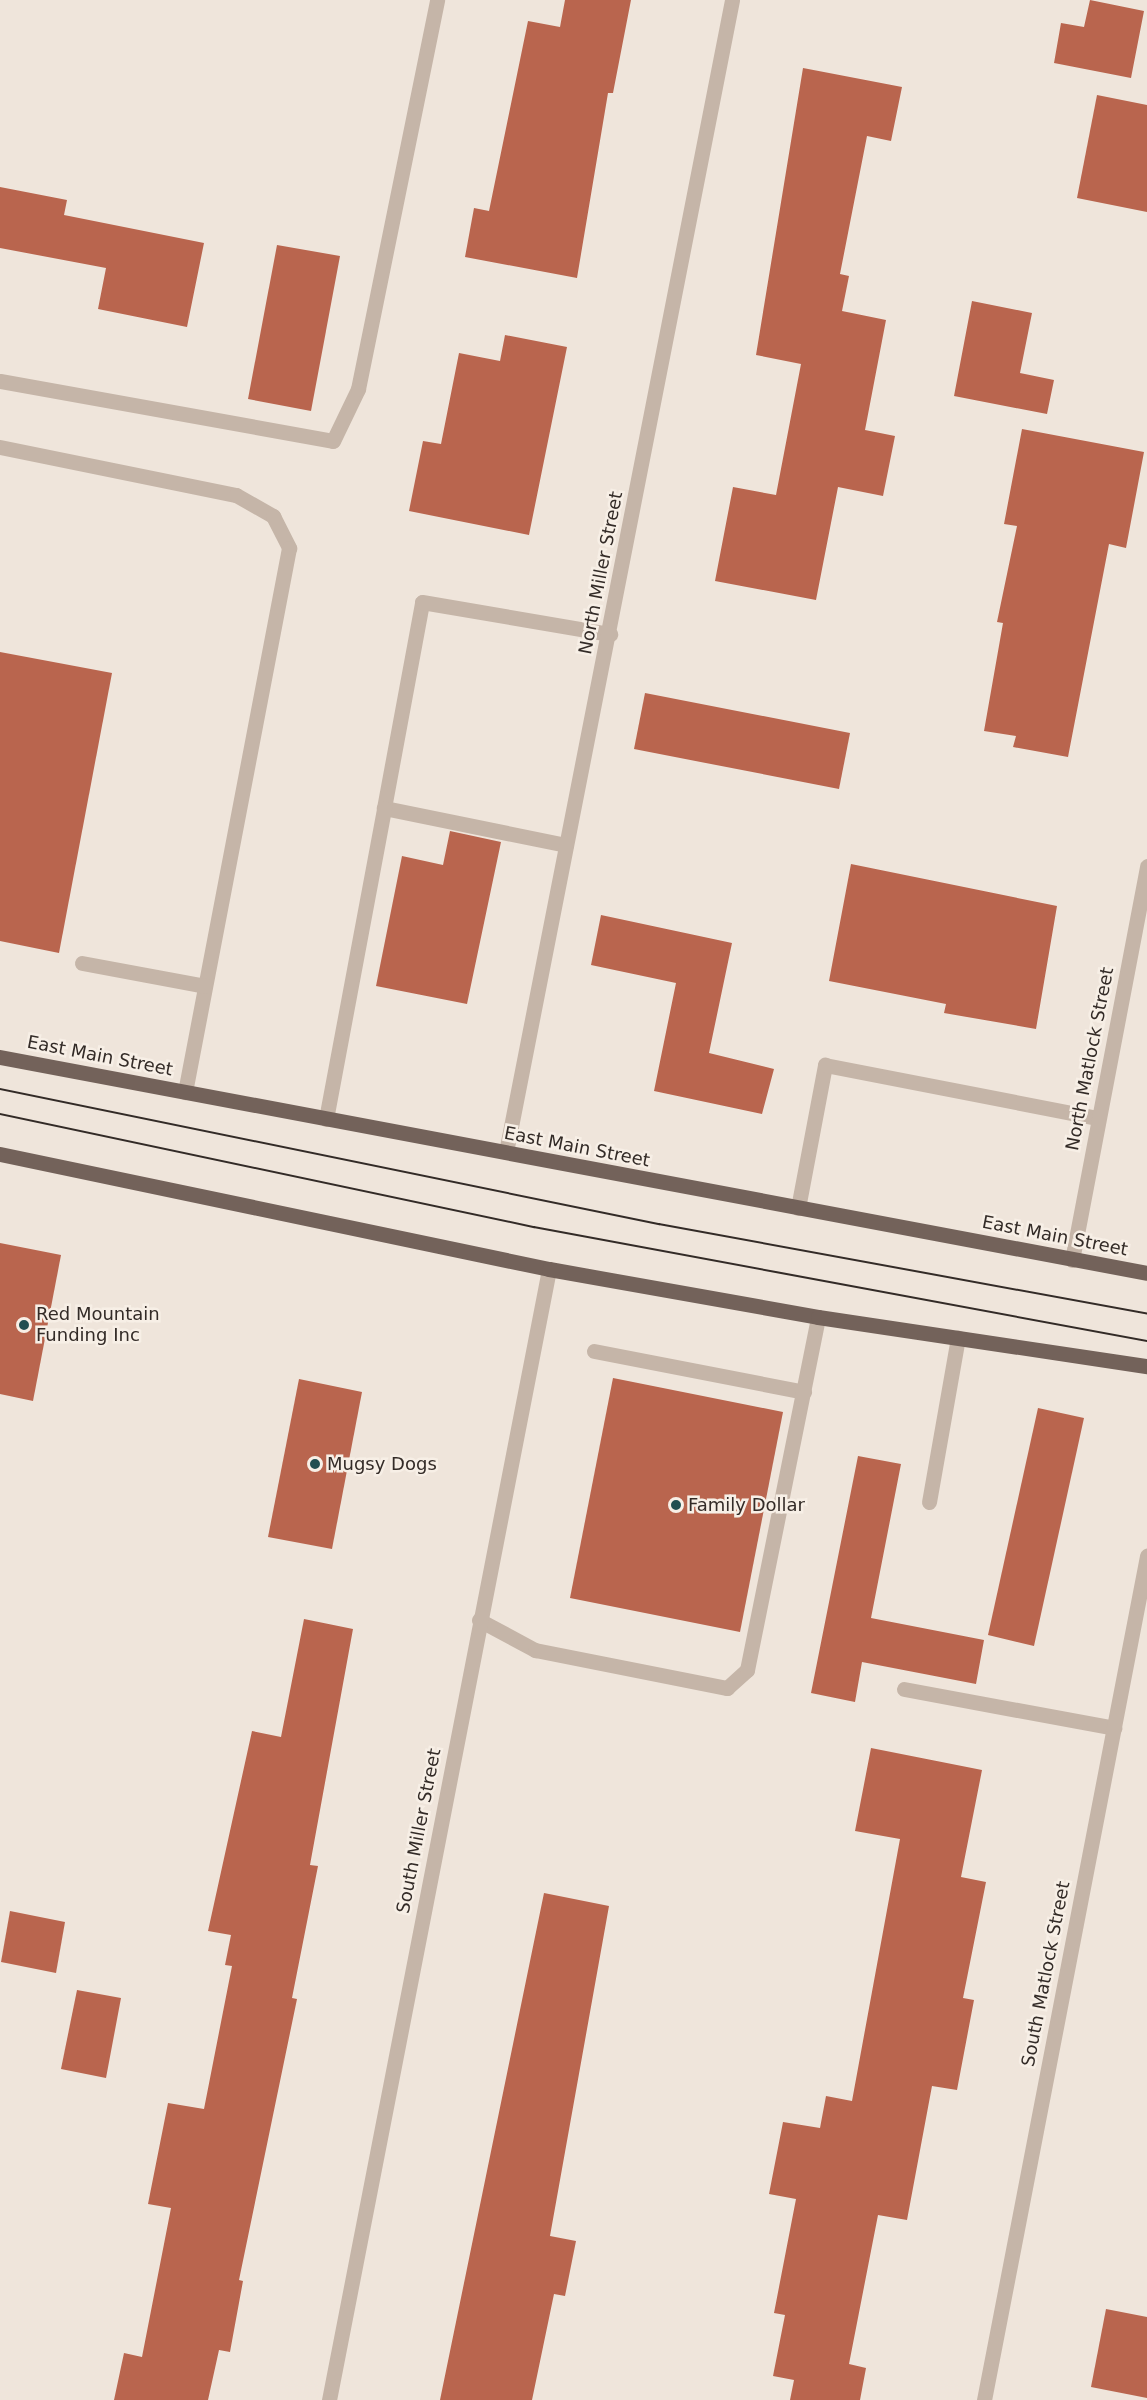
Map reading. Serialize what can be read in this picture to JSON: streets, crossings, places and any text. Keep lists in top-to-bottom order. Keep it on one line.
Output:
{"streets":{"main road":["East Main Street"],"street":["North Miller Street","North Matlock Street","South Miller Street","South Matlock Street"]},"crossings":[["North Miller Street","East Main Street"],["East Main Street","North Matlock Street"]],"places":["Red Mountain Funding Inc","Mugsy Dogs","Family Dollar"]}
